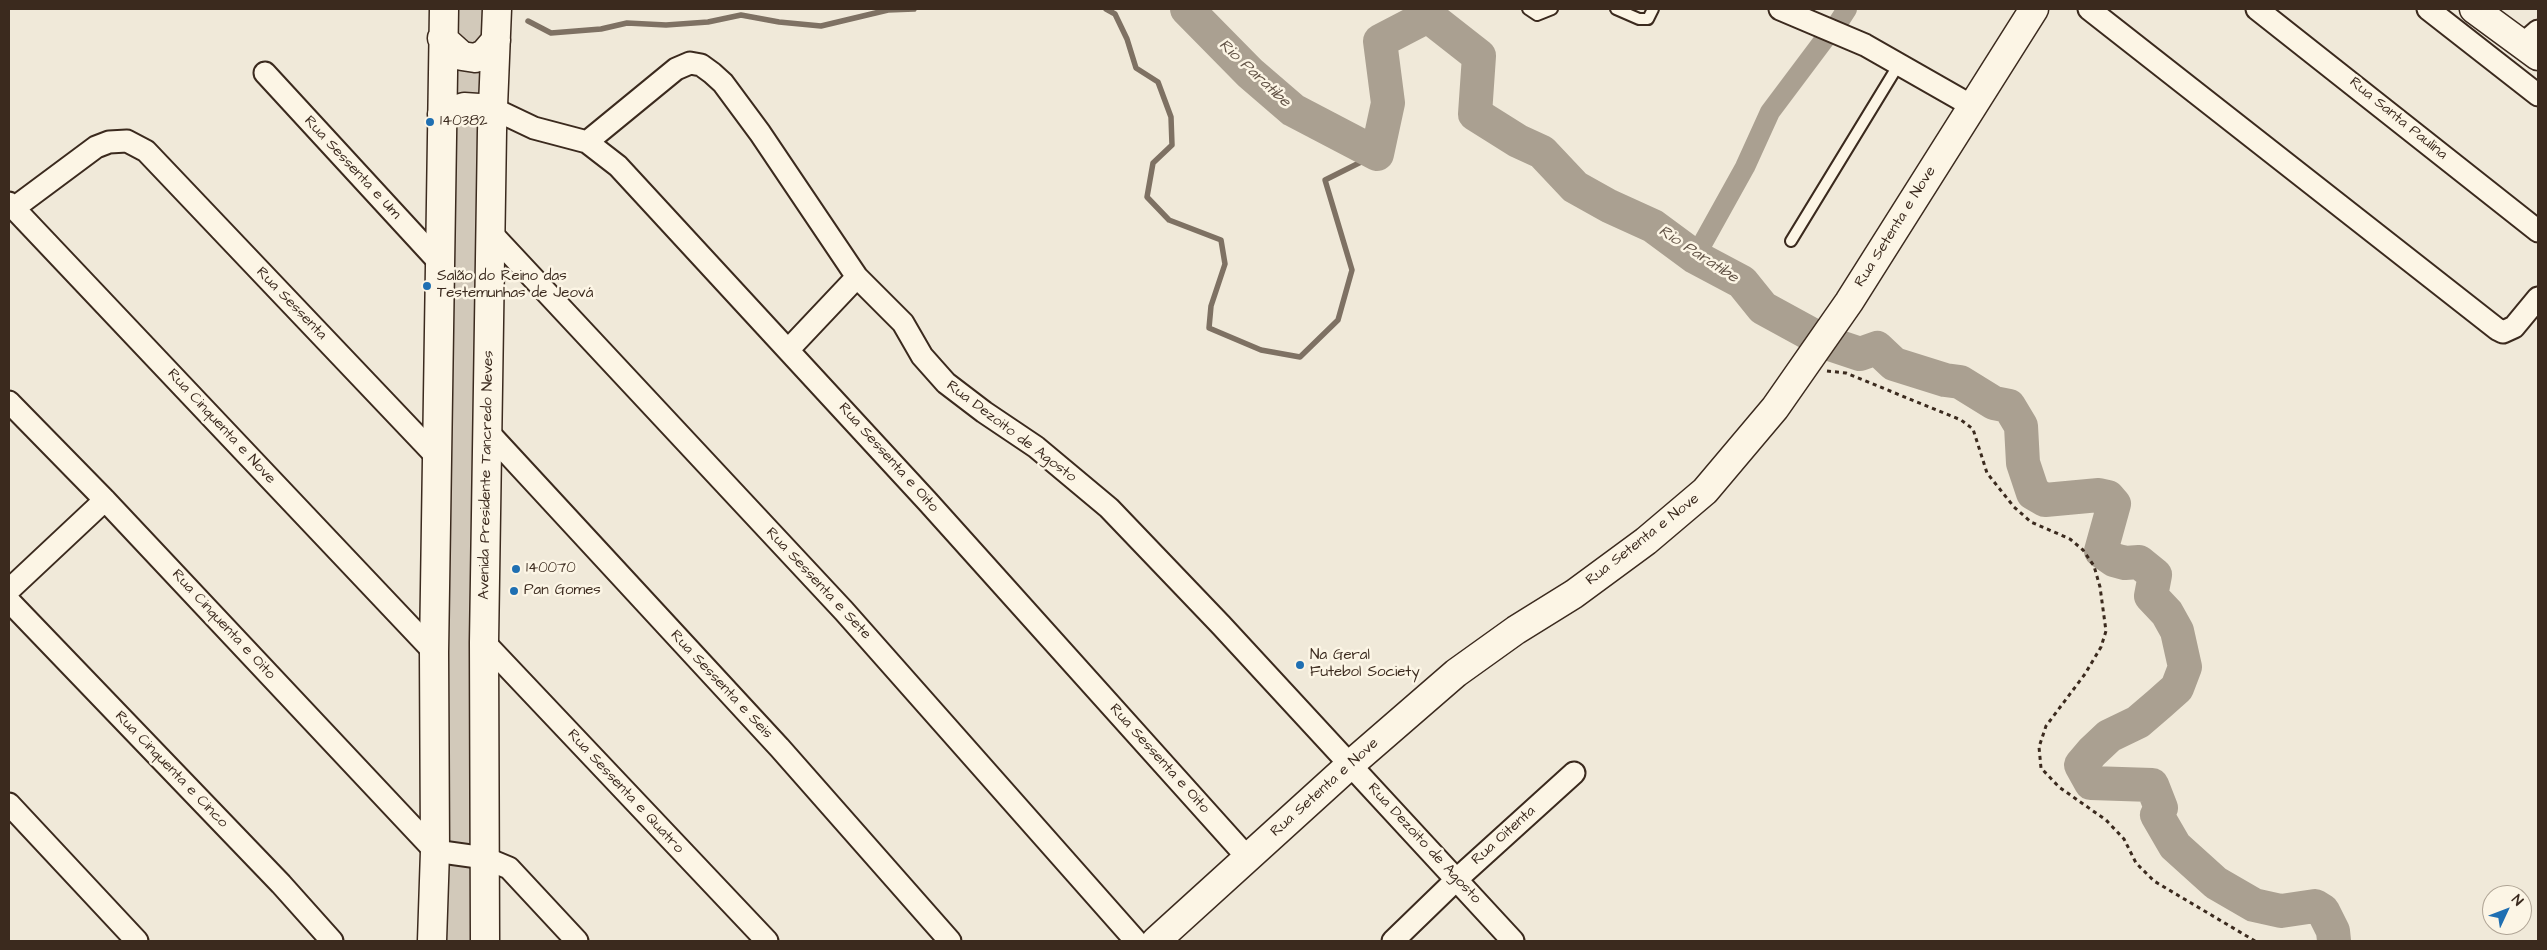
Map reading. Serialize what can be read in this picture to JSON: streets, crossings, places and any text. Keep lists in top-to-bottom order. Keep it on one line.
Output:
{"streets":{"main road":["Rua Setenta e Nove","Avenida Presidente Tancredo Neves"],"street":["Rua Santa Paulina","Rua Sessenta e Um","Rua Sessenta","Rua Cinquenta e Nove","Rua Dezoito de Agosto","Rua Sessenta e Oito","Rua Sessenta e Sete","Rua Cinquenta e Oito","Rua Sessenta e Seis","Rua Cinquenta e Cinco","Rua Sessenta e Quatro","Rua Oitenta"]},"crossings":[["Rua Setenta e Nove","Rua Dezoito de Agosto"],["Rua Setenta e Nove","Rua Sessenta e Oito"],["Rua Sessenta","Rua Cinquenta e Nove"],["Rua Dezoito de Agosto","Rua Sessenta e Oito"],["Rua Dezoito de Agosto","Rua Oitenta"],["Rua Sessenta e Oito","Avenida Presidente Tancredo Neves"],["Avenida Presidente Tancredo Neves","Rua Sessenta e Sete"],["Avenida Presidente Tancredo Neves","Rua Sessenta e Seis"],["Avenida Presidente Tancredo Neves","Rua Sessenta e Quatro"]],"water":["Rio Paratibe"],"places":["140382","Salão do Reino das Testemunhas de Jeová","140070","Pan Gomes","Na Geral Futebol Society"],"north":"top right"}
